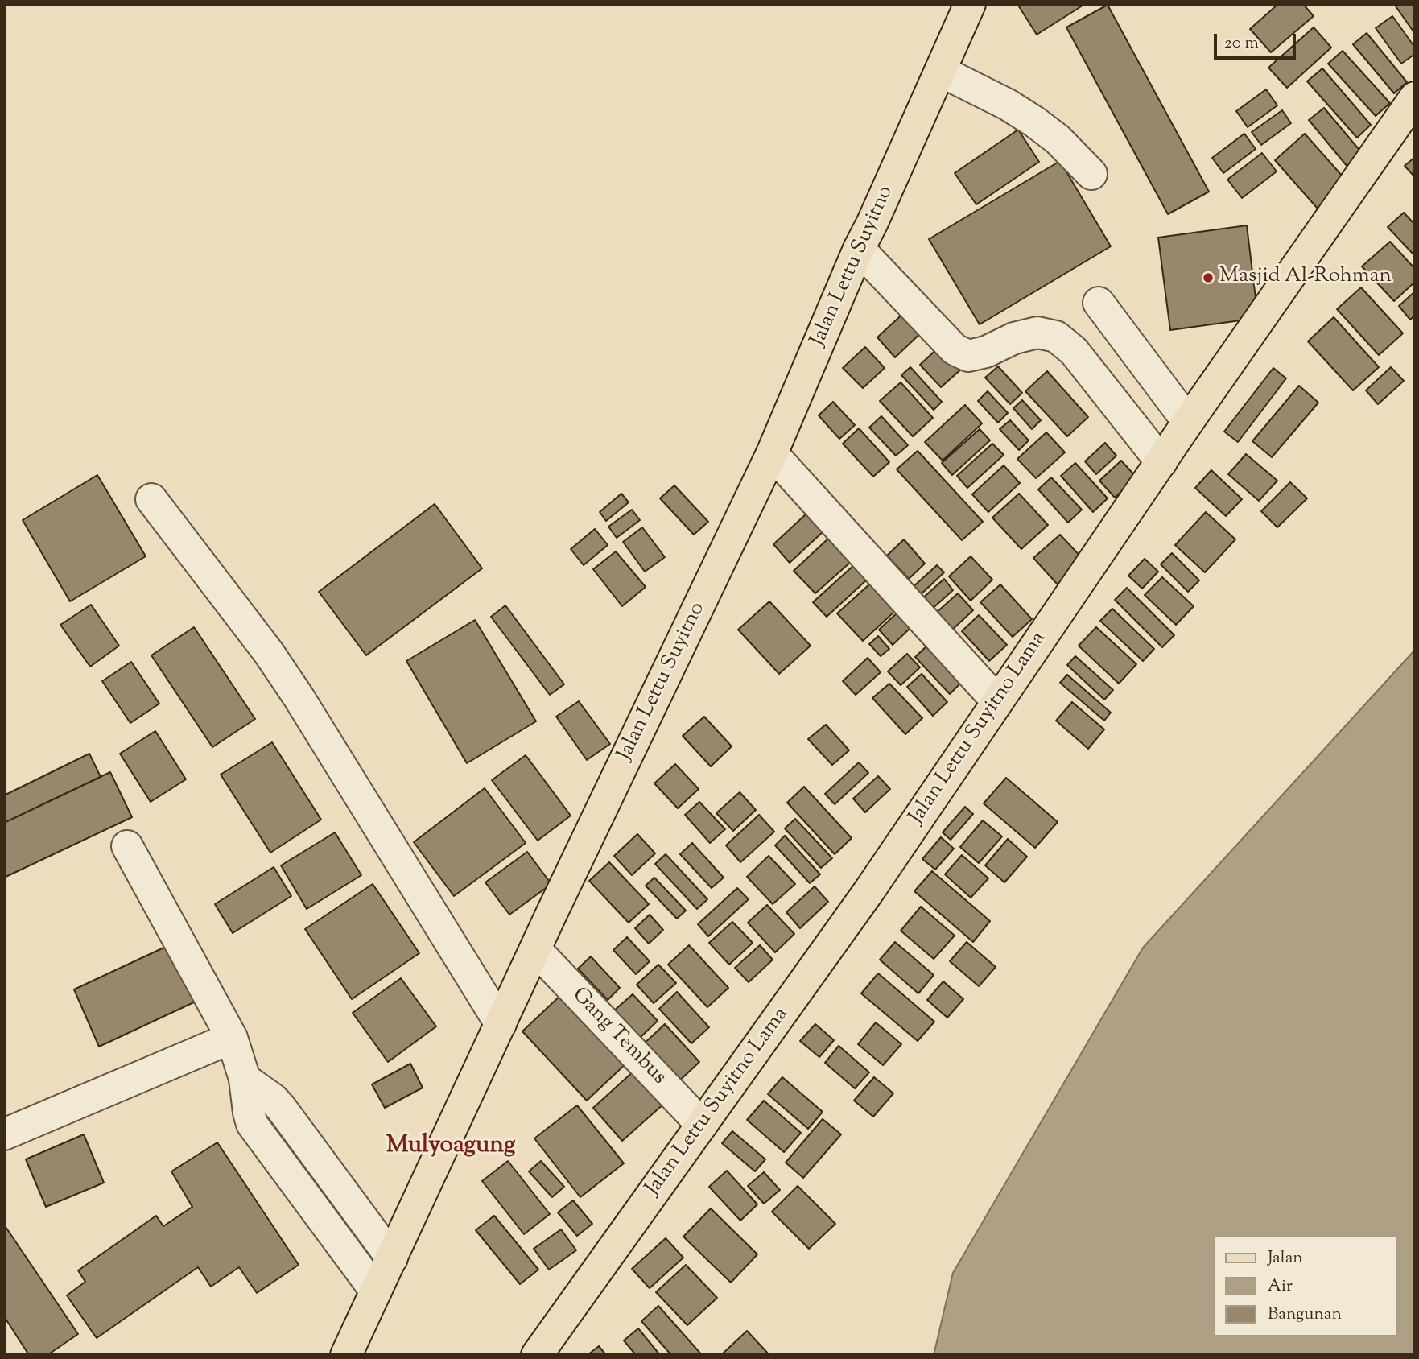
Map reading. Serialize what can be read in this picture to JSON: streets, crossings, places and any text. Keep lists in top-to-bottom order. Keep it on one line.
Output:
{"streets":{"main road":["Jalan Lettu Suyitno","Jalan Lettu Suyitno Lama"],"street":["Gang Tembus"]},"crossings":[["Jalan Lettu Suyitno","Gang Tembus"],["Jalan Lettu Suyitno Lama","Gang Tembus"]],"districts":["Mulyoagung"],"places":["Masjid Al-Rohman"],"legend":["Jalan","Air","Bangunan"],"scale_bar":"20 m"}
